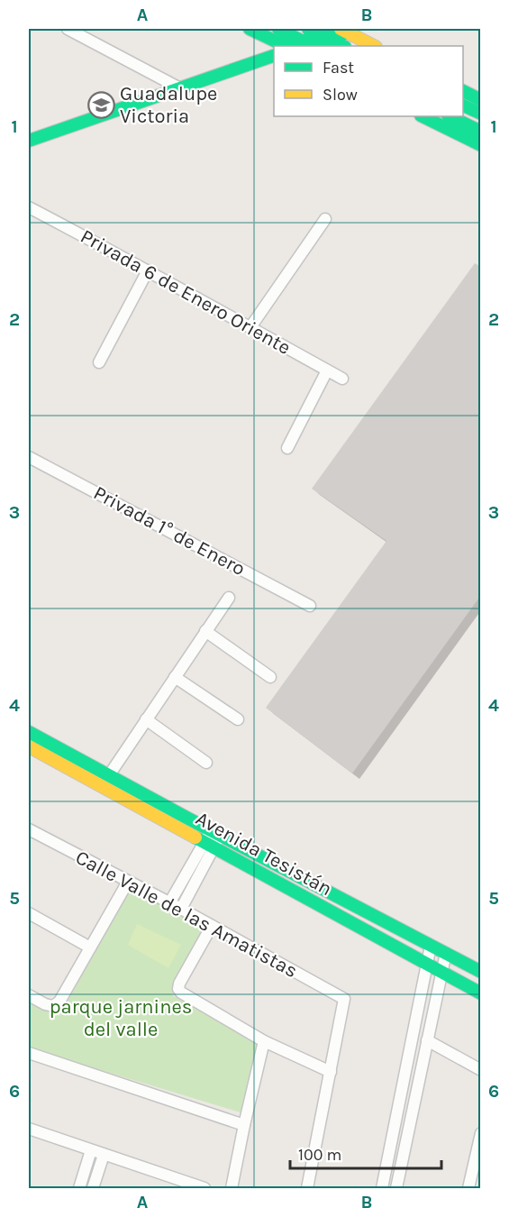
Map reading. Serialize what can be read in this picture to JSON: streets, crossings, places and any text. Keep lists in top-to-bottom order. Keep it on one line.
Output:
{"streets":{"street":["Privada 6 de Enero Oriente","Privada 1° de Enero","Avenida Tesistán","Calle Valle de las Amatistas"]},"parks":["parque jarnines del valle"],"places":{"school or university":["Guadalupe Victoria"]},"legend":["Fast","Slow"],"scale_bar":"100 m","grid":{"columns":["A","B"],"rows":["1","2","3","4","5","6"]}}
